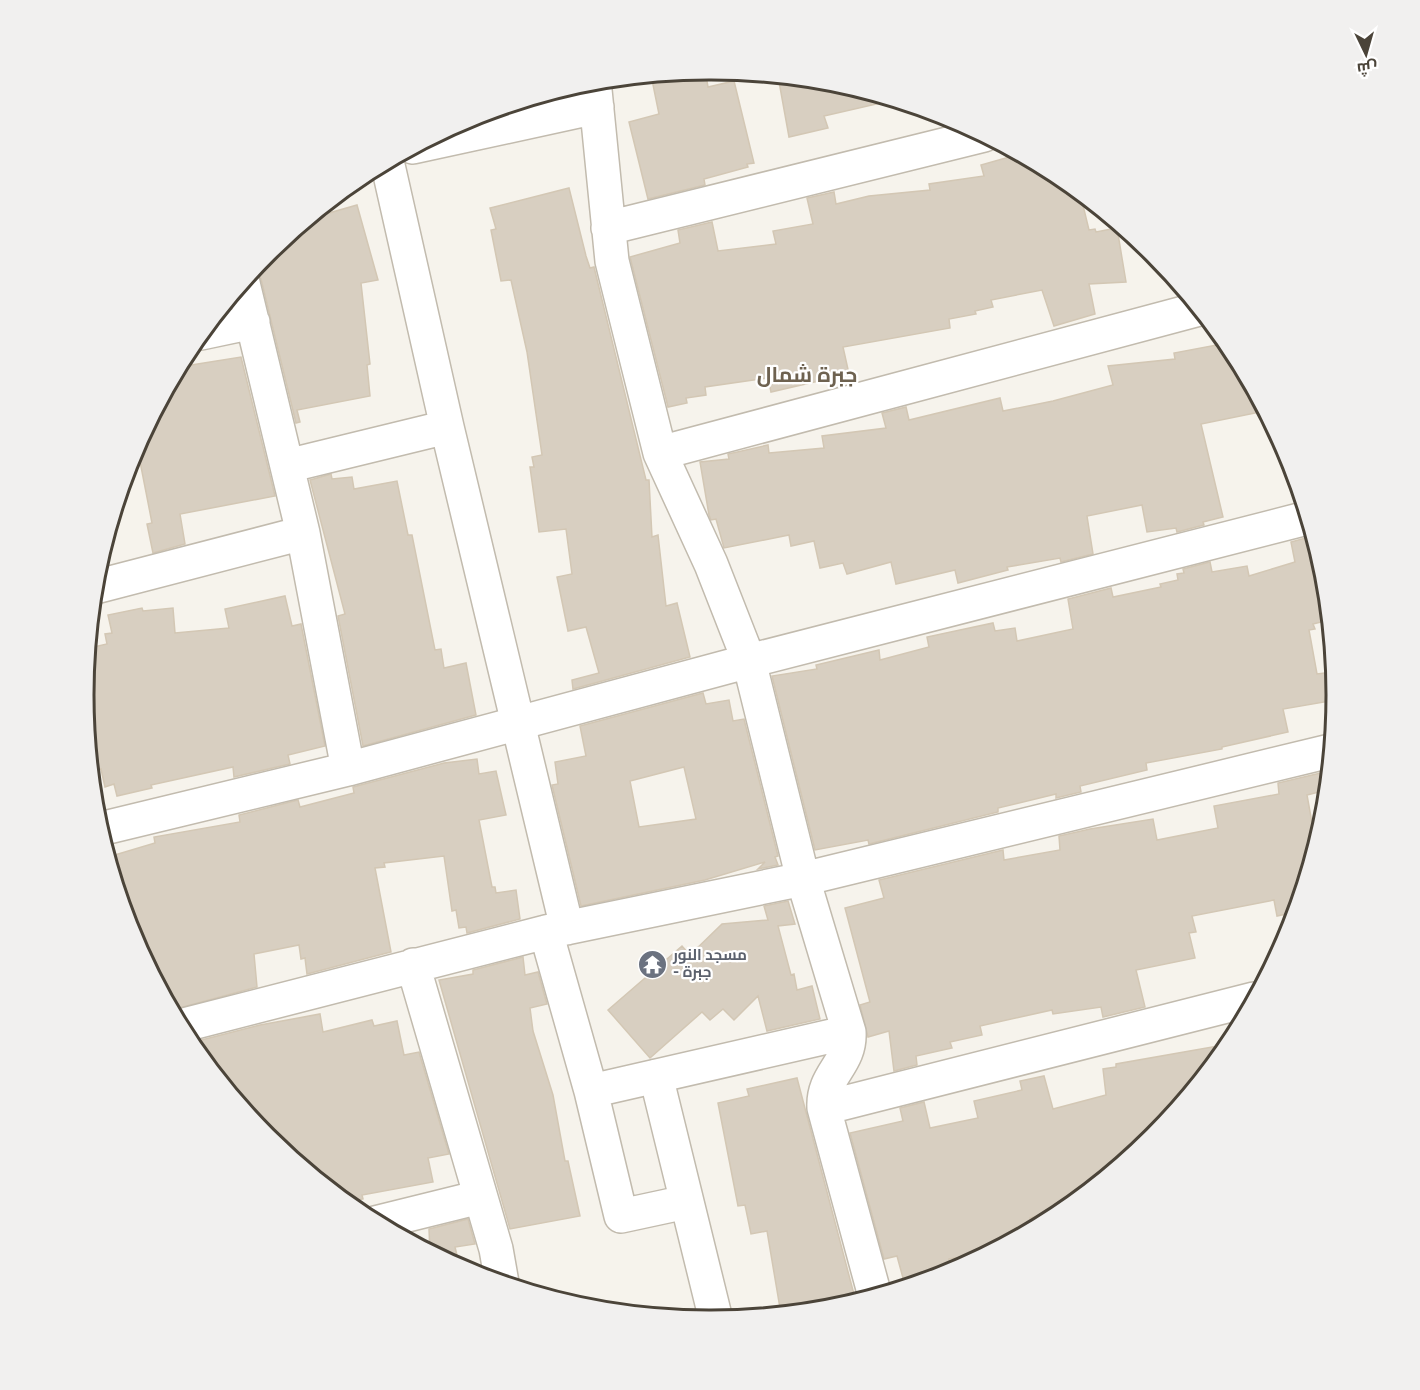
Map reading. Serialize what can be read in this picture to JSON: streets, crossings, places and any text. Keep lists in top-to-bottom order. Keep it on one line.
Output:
{"districts":["جبرة شمال"],"places":{"temple":["مسجد النور - جبرة"]},"north":"bottom"}
